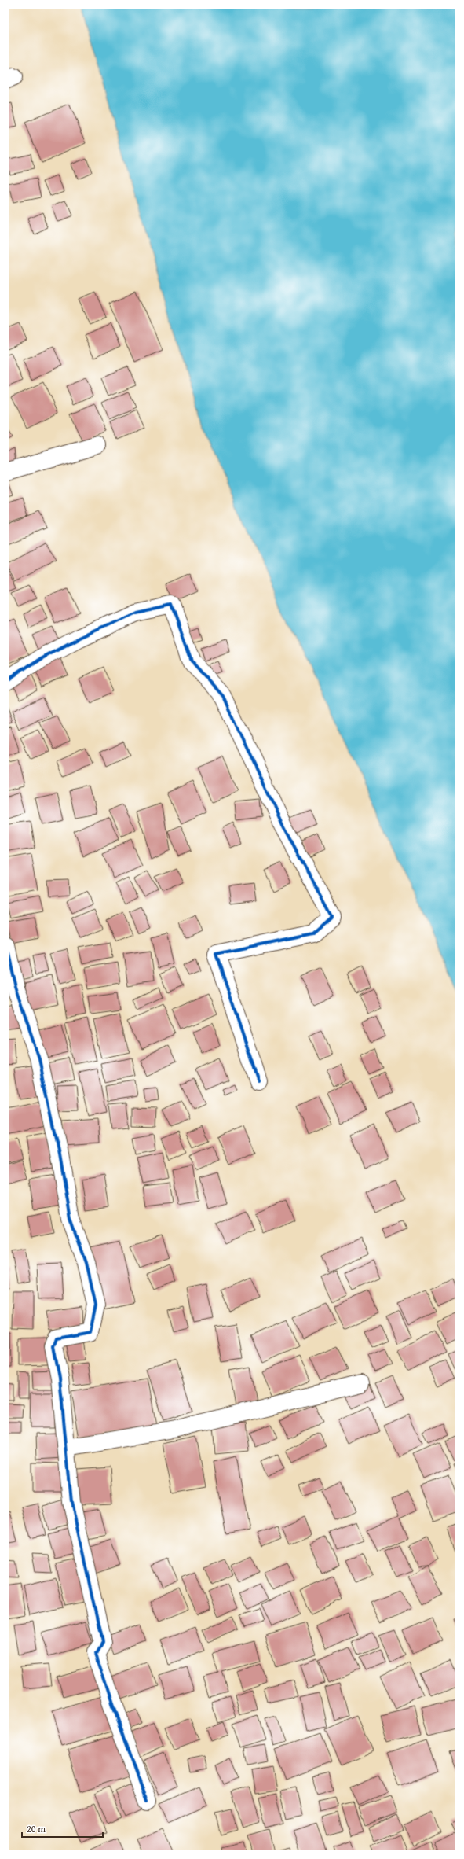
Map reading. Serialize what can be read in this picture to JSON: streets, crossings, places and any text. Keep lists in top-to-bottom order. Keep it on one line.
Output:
{"scale_bar":"20 m"}
